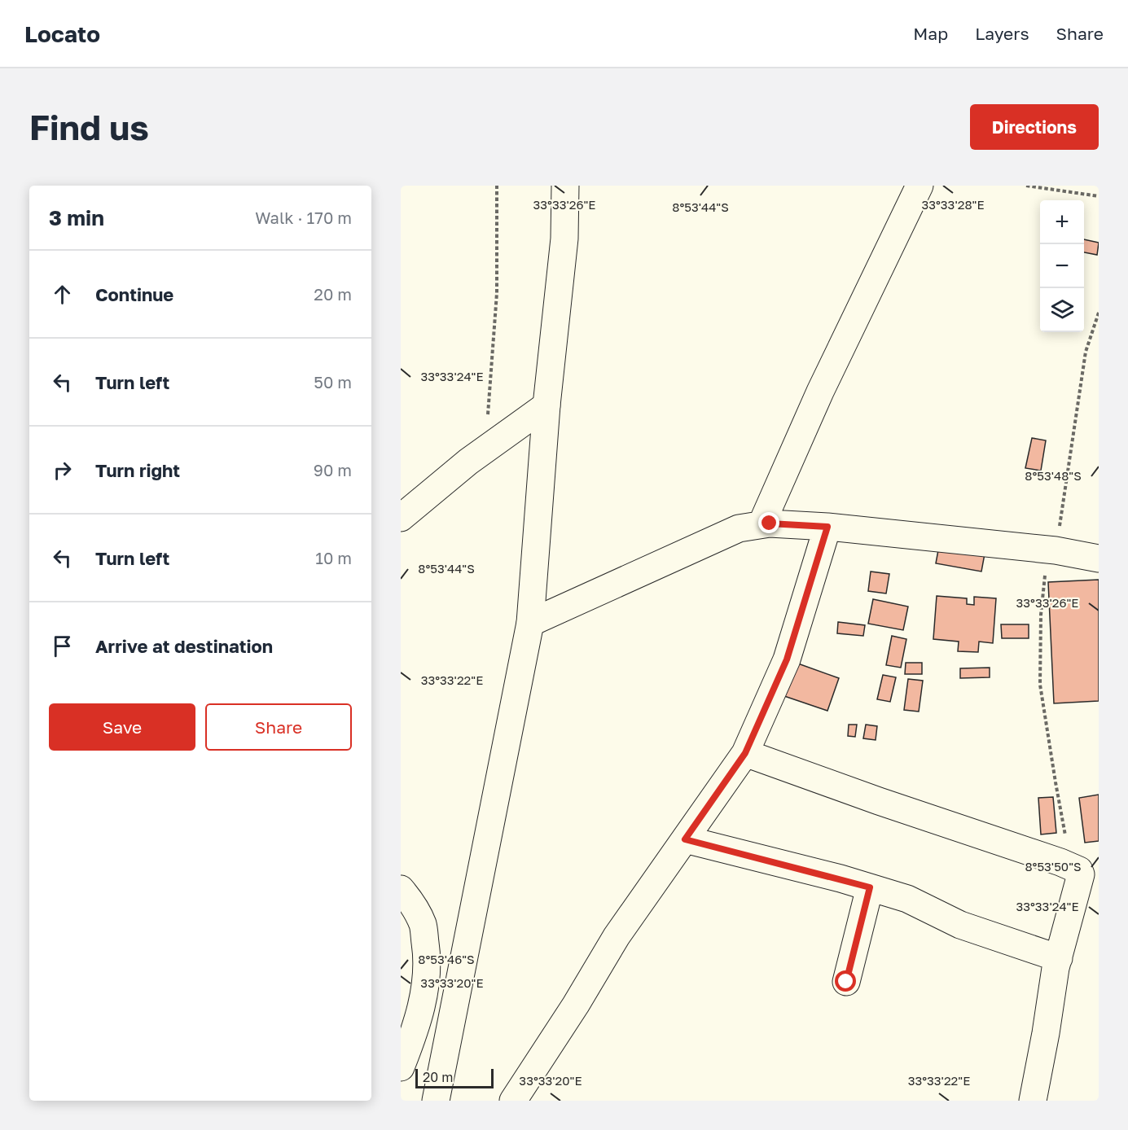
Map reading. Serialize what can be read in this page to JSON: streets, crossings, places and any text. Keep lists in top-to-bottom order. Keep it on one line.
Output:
{"scale_bar":"20 m","page":{"header":"Locato","nav":["Map","Layers","Share"],"buttons":["Directions",["Save","Share"]],"title":"Find us","heading":["3 min","Walk · 170 m"],"map_buttons":["+","−"],"list":[["Continue","20 m"],["Turn left","50 m"],["Turn right","90 m"],["Turn left","10 m"],"Arrive at destination"],"scale":"20 m"},"coordinates":["33°33'26\"E","33°33'28\"E","8°53'44\"S","33°33'24\"E","8°53'48\"S","33°33'22\"E","8°53'50\"S","8°53'46\"S","33°33'20\"E"]}
